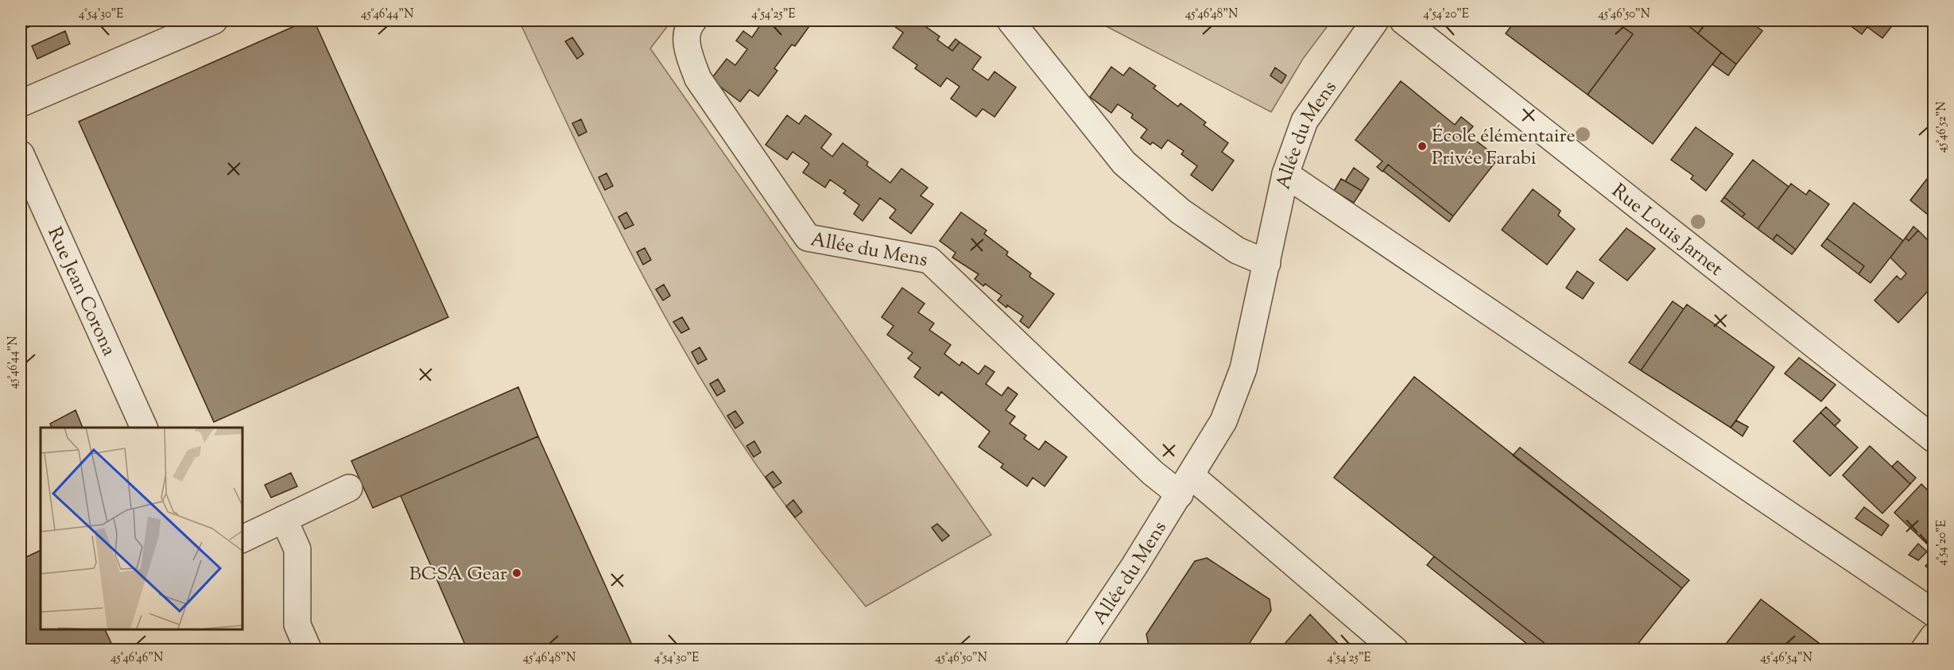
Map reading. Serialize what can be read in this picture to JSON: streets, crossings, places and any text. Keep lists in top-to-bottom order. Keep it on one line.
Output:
{"streets":{"street":["Allée du Mens","Rue Louis Jarnet","Rue Jean Corona"]},"places":["École élémentaire Privée Farabi","BCSA Gear"],"coordinates":["4°54'30\"E","45°46'44\"N","4°54'25\"E","45°46'48\"N","4°54'20\"E","45°46'50\"N","45°46'52\"N","45°46'46\"N","45°46'54\"N"]}
